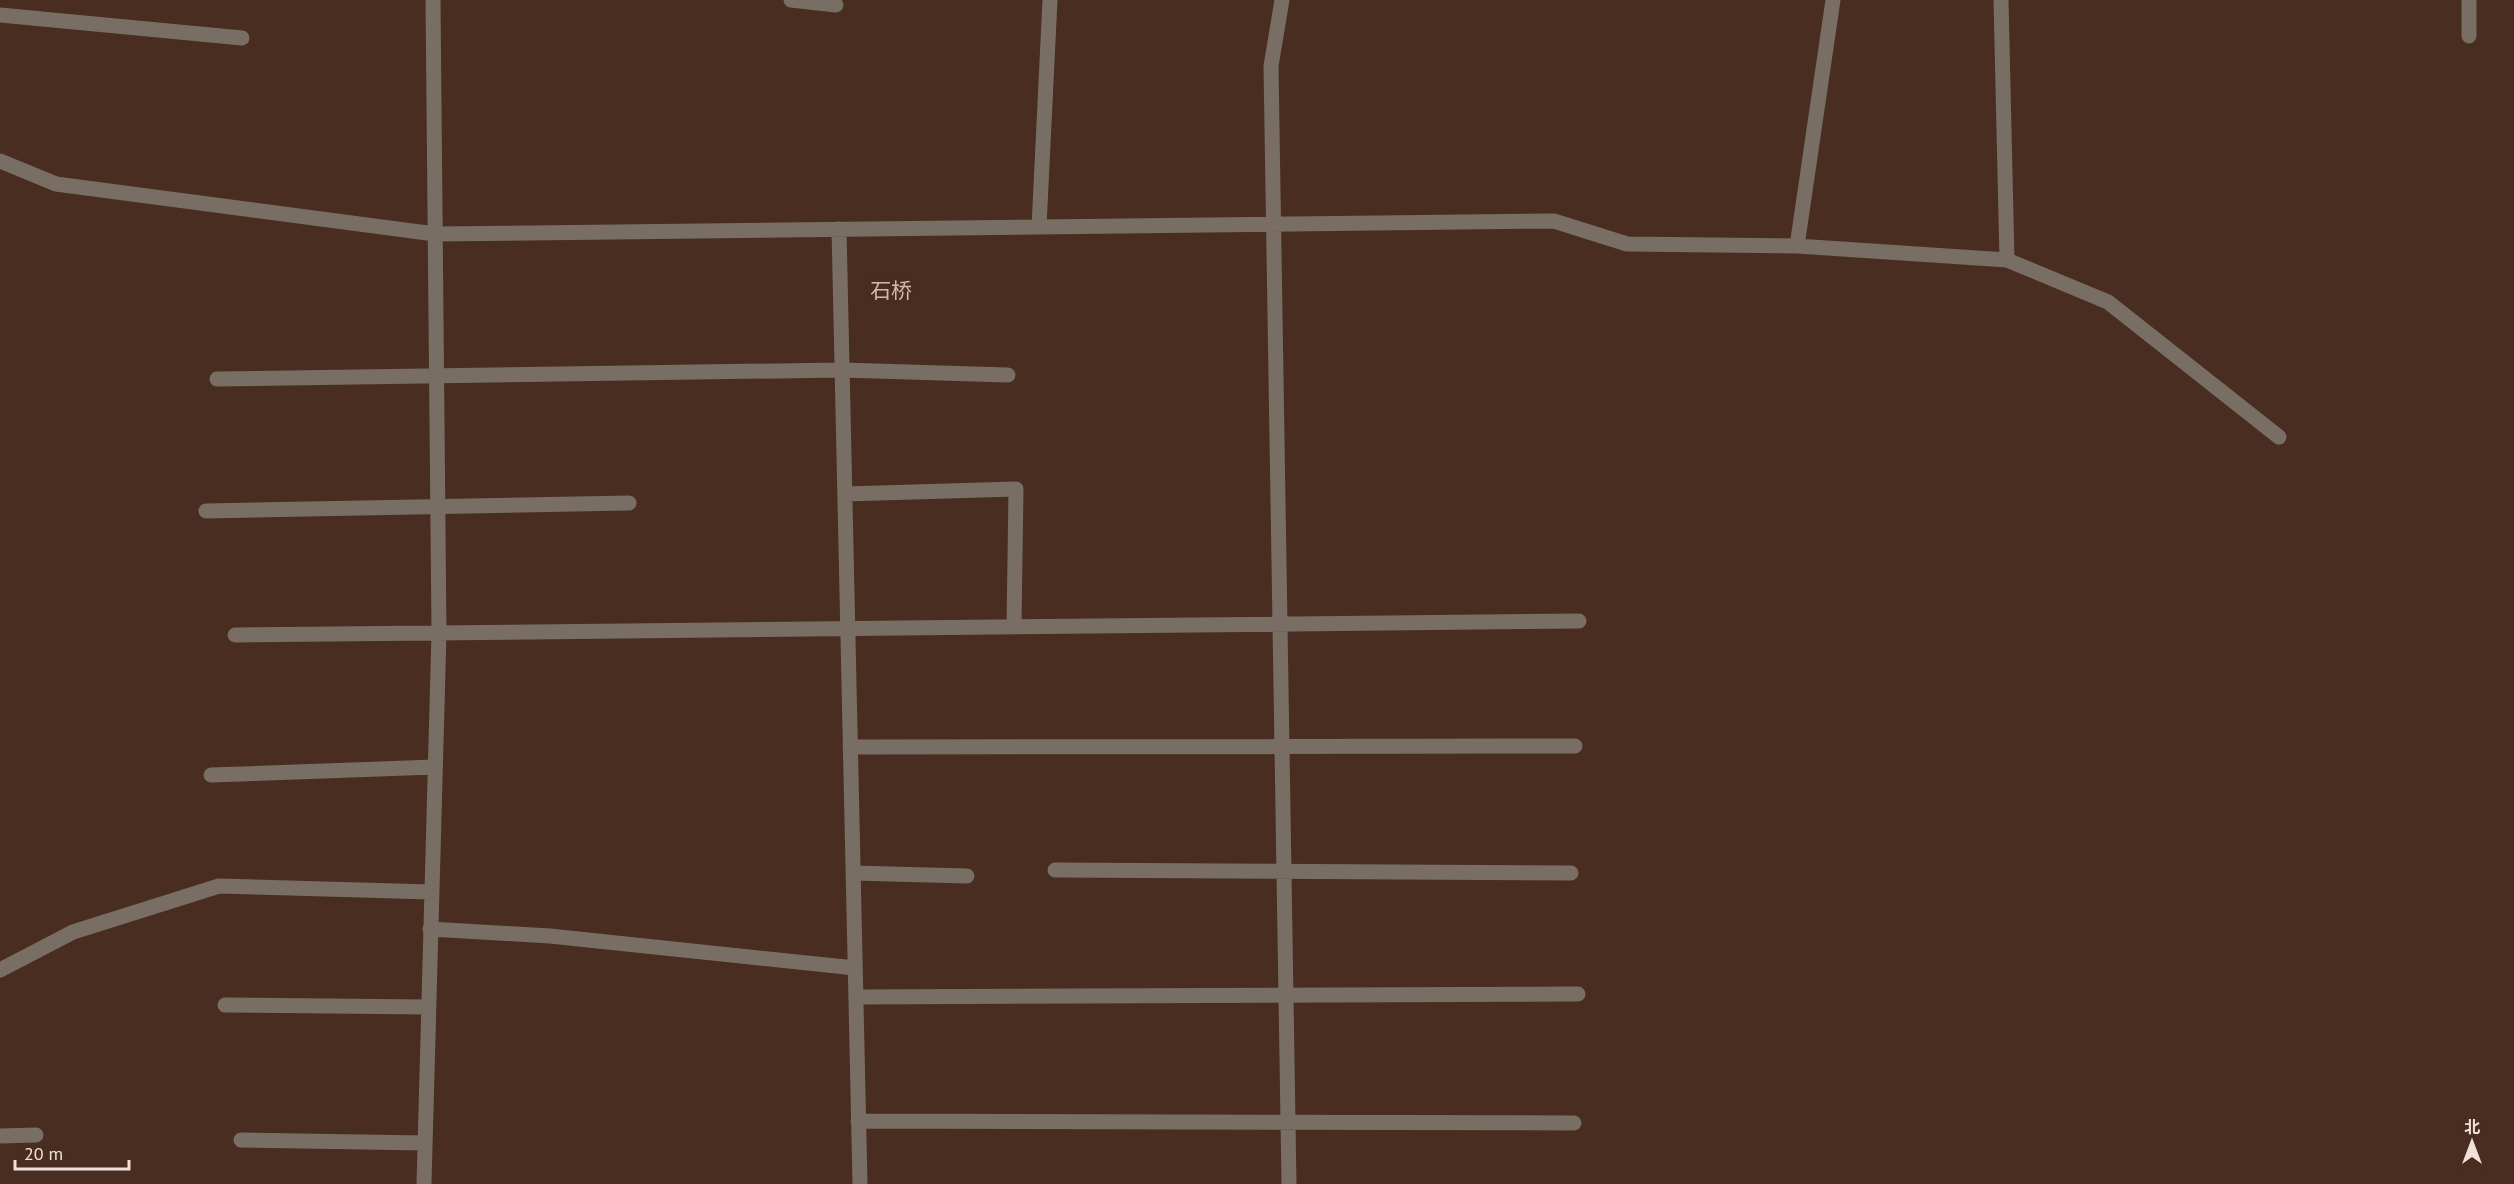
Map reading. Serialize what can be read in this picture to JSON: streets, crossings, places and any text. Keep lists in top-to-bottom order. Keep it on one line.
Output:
{"districts":["石桥"],"scale_bar":"20 m","north":"top"}
